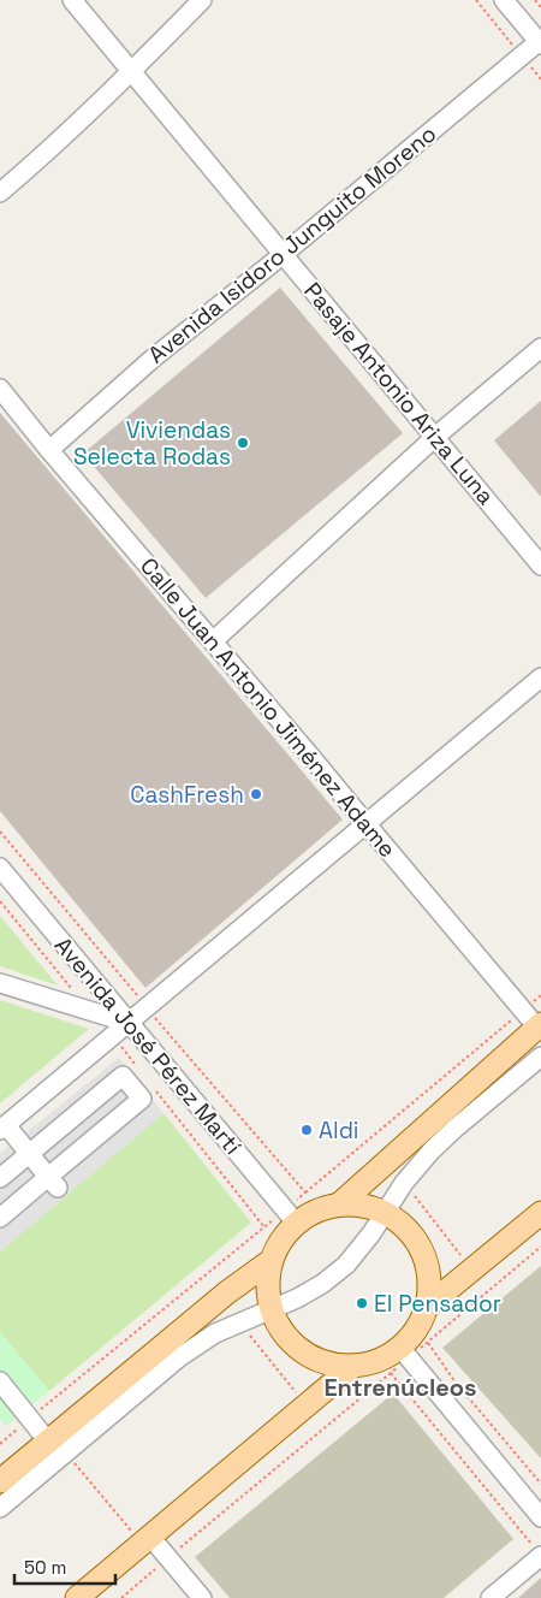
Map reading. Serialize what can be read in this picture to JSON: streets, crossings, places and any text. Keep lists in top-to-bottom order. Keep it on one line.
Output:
{"streets":{"street":["Avenida Isidoro Junguito Moreno","Pasaje Antonio Ariza Luna","Calle Juan Antonio Jiménez Adame","Avenida José Pérez Martí"]},"crossings":[["Avenida Isidoro Junguito Moreno","Pasaje Antonio Ariza Luna"],["Avenida Isidoro Junguito Moreno","Calle Juan Antonio Jiménez Adame"]],"districts":["Entrenúcleos"],"places":["Viviendas Selecta Rodas","CashFresh","Aldi","El Pensador"],"scale_bar":"50 m"}
